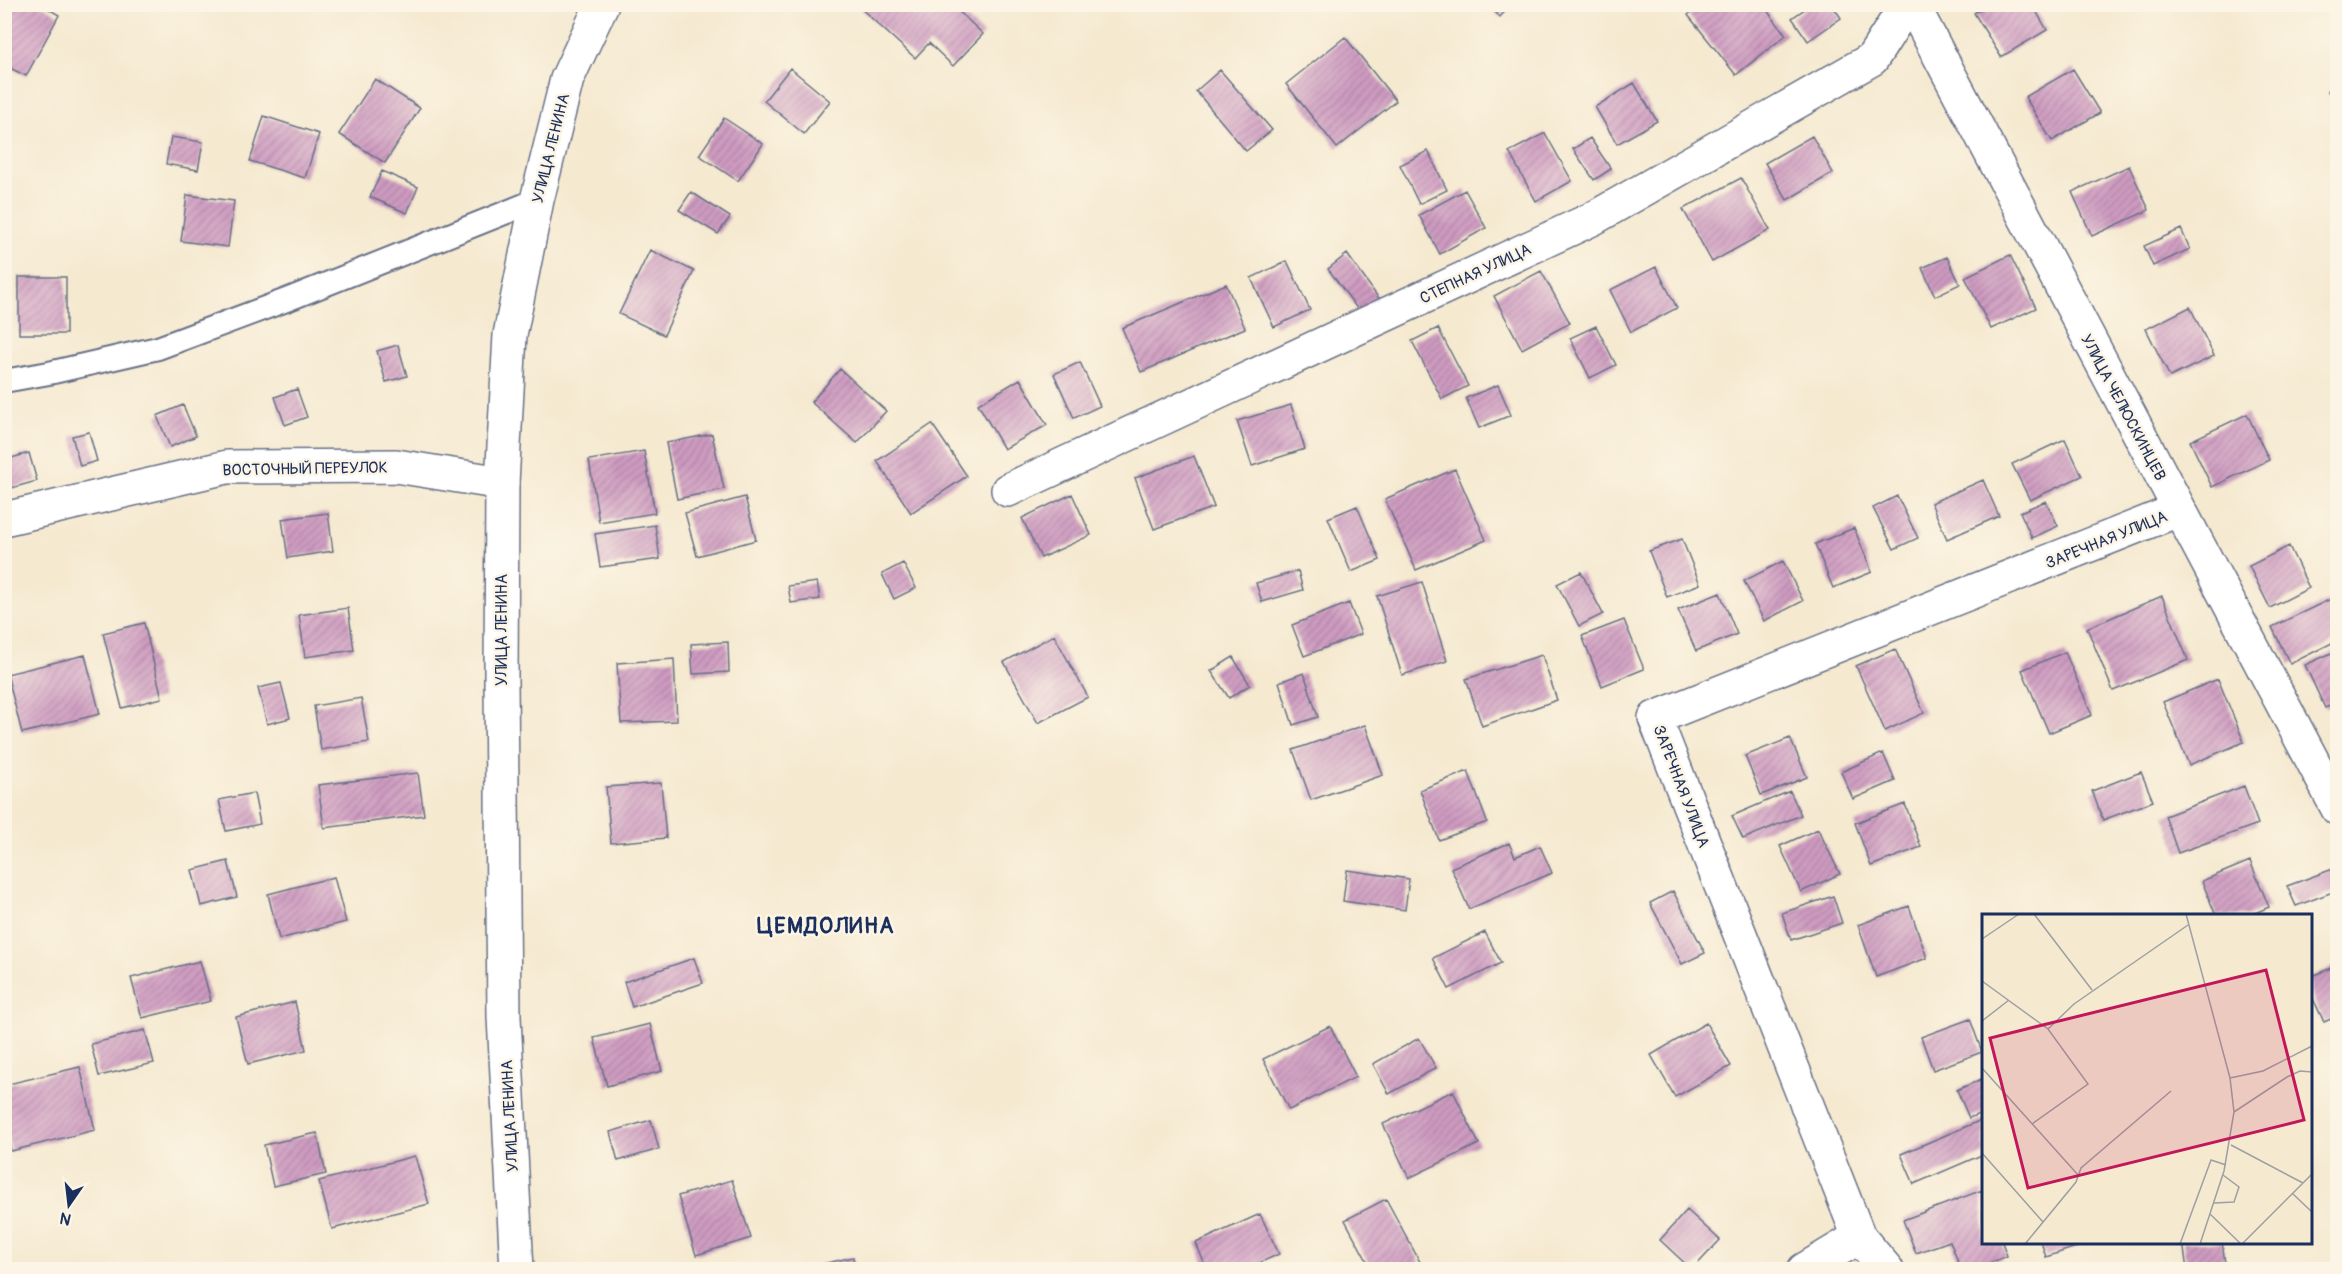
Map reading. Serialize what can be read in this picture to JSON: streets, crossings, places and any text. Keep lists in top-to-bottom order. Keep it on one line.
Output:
{"streets":{"main road":["УЛИЦА ЛЕНИНА","СТЕПНАЯ УЛИЦА","УЛИЦА ЧЕЛЮСКИНЦЕВ","ВОСТОЧНЫЙ ПЕРЕУЛОК","ЗАРЕЧНАЯ УЛИЦА"]},"crossings":[["УЛИЦА ЛЕНИНА","ВОСТОЧНЫЙ ПЕРЕУЛОК"],["УЛИЦА ЧЕЛЮСКИНЦЕВ","ЗАРЕЧНАЯ УЛИЦА"]],"districts":["ЦЕМДОЛИНА"],"north":"bottom"}
